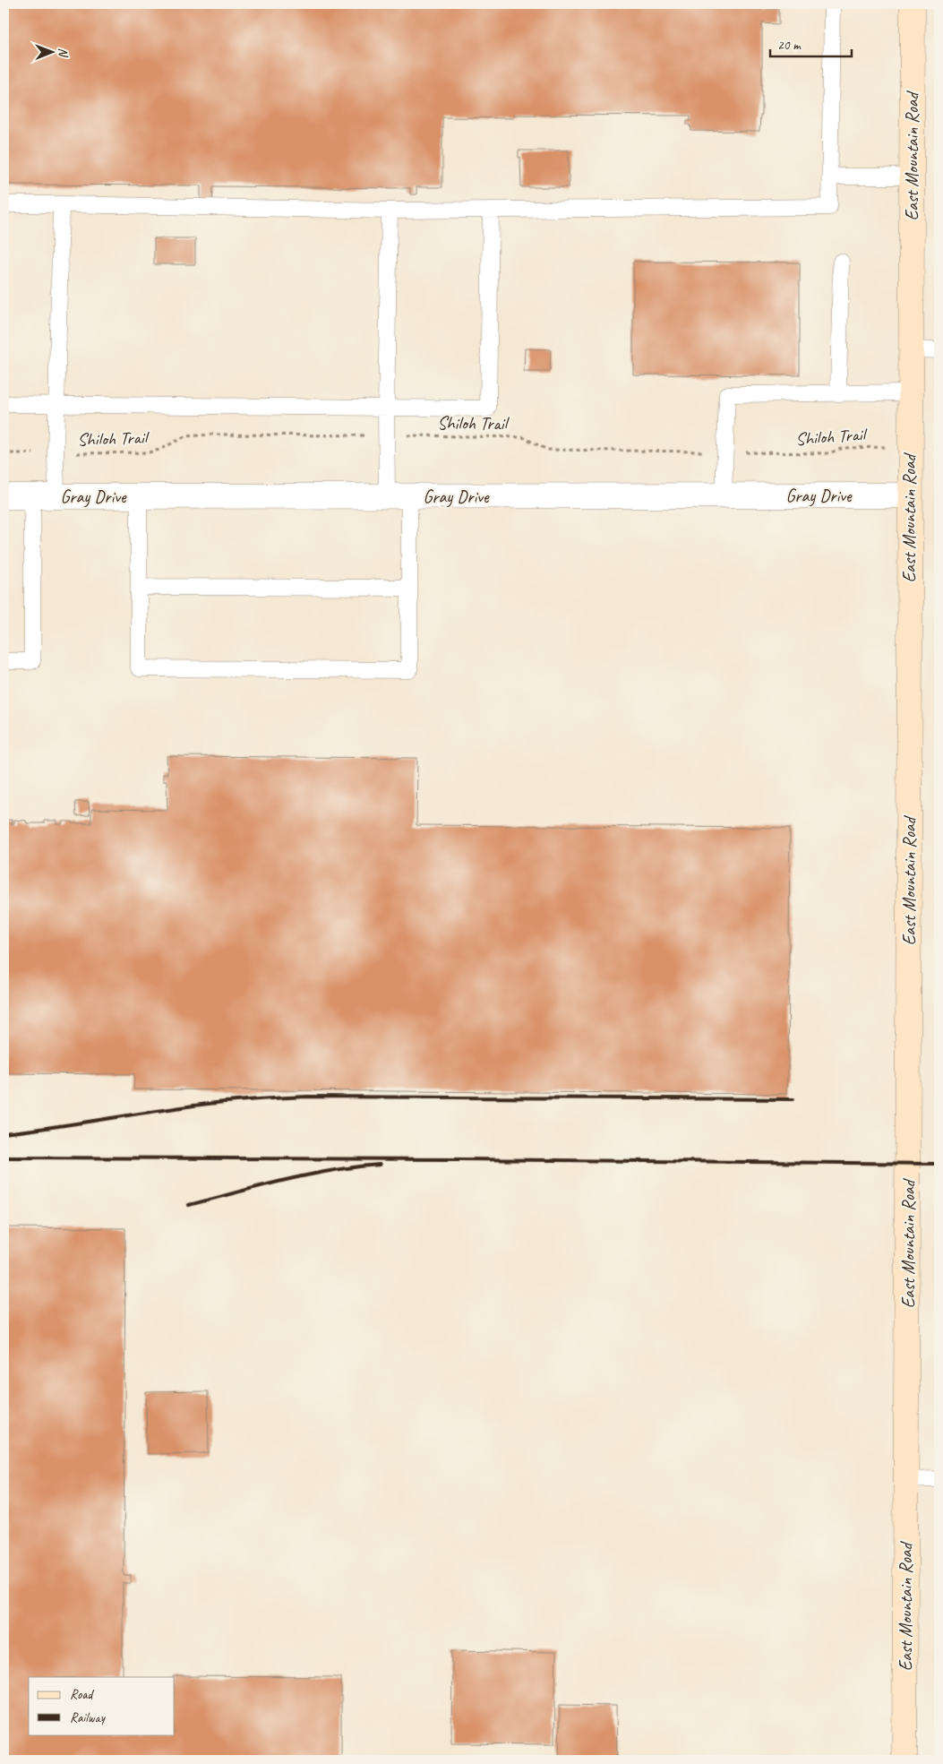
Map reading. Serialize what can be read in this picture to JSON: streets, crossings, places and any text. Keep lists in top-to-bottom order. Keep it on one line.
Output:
{"streets":{"street":["East Mountain Road","Gray Drive"],"path":["Shiloh Trail"]},"crossings":[["East Mountain Road","Shiloh Trail"],["East Mountain Road","Gray Drive"]],"legend":["Road","Railway"],"scale_bar":"20 m","north":"right"}
